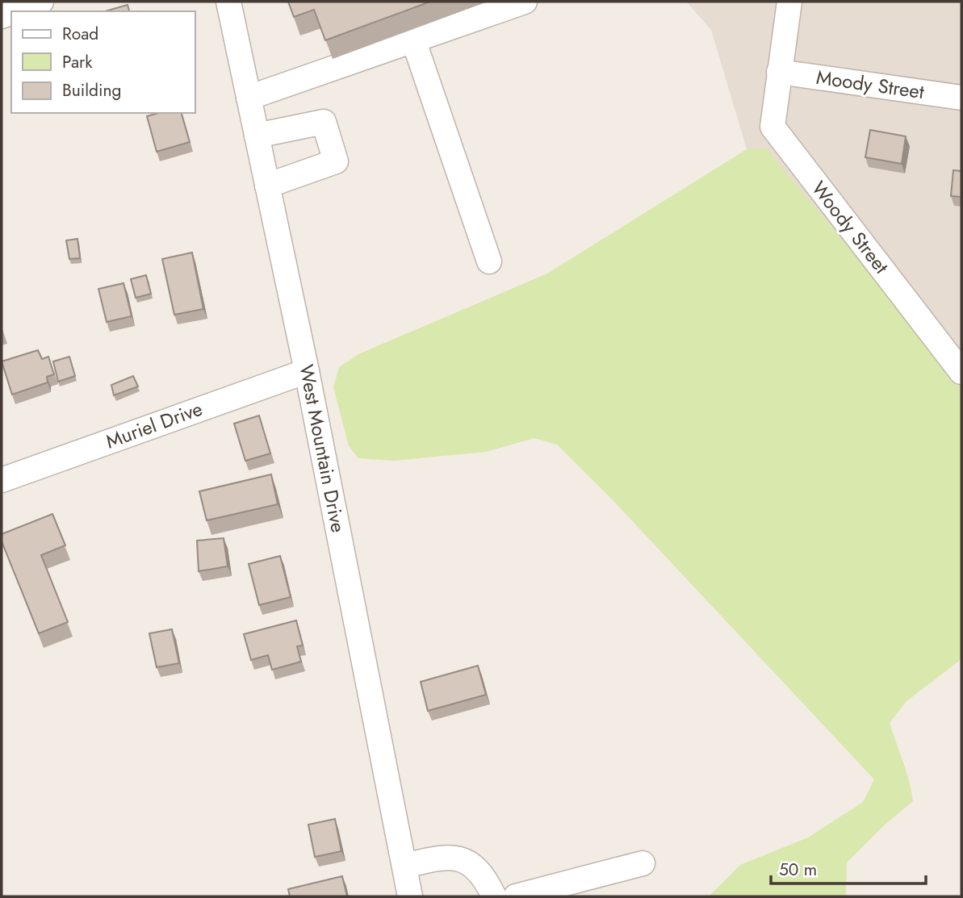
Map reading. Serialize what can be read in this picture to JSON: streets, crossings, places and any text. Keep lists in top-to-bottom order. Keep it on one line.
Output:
{"streets":{"street":["Moody Street","Woody Street","Muriel Drive","West Mountain Drive"]},"crossings":[["Moody Street","Woody Street"],["Muriel Drive","West Mountain Drive"]],"legend":["Road","Park","Building"],"scale_bar":"50 m"}
